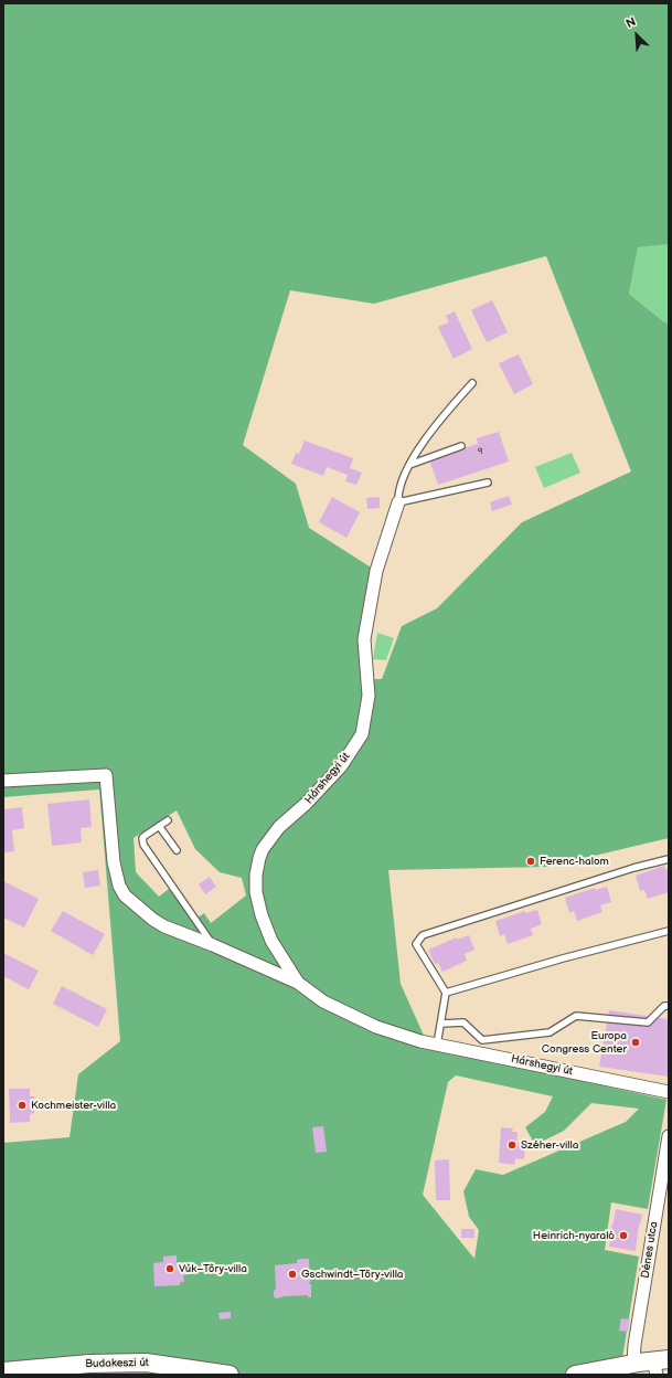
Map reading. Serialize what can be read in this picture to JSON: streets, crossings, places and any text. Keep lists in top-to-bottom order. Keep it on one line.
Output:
{"streets":{"main road":["Budakeszi út"],"street":["Hárshegyi út","Dénes utca"]},"places":["Ferenc-halom","Europa Congress Center","Kochmeister-villa","Széher-villa","Heinrich-nyaraló","Vúk–Tőry-villa","Gschwindt–Tőry-villa"],"house_numbers":["9"],"north":"top left"}
